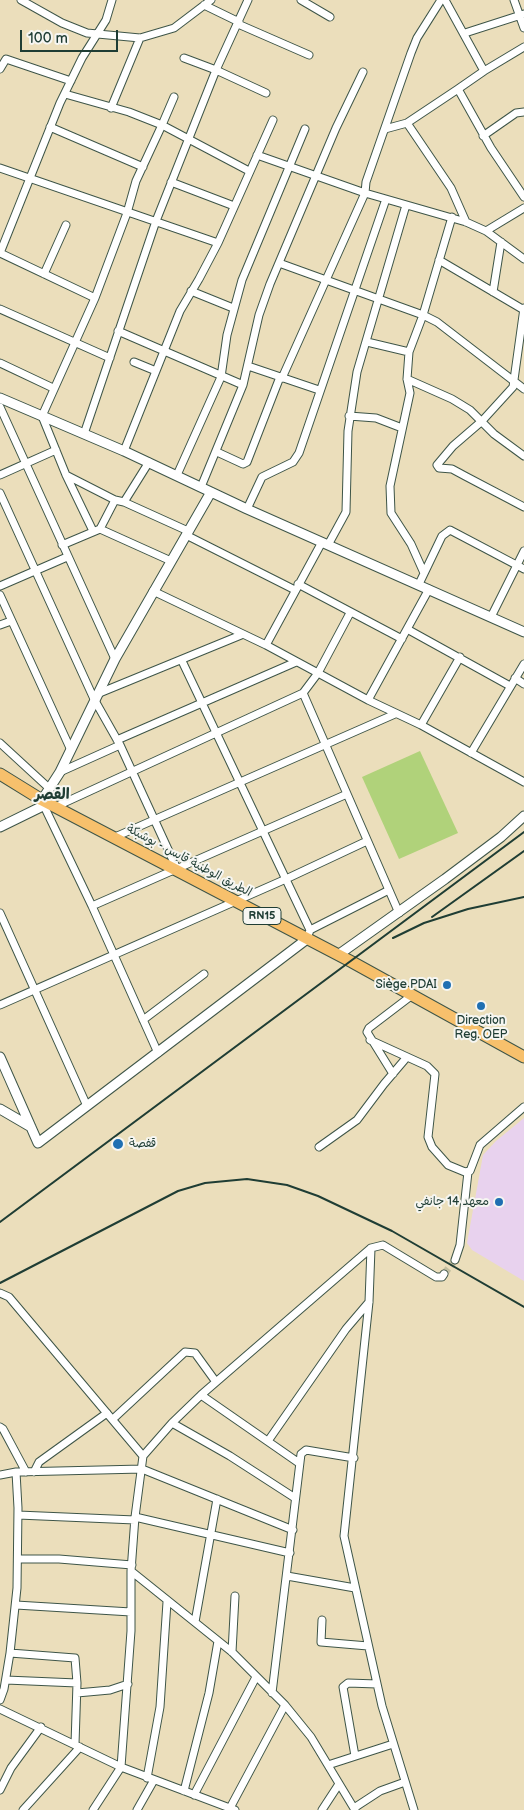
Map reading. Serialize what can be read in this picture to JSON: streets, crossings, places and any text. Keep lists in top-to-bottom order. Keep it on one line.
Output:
{"streets":{"main road":["الطريق الوطنية قابس - بوشبكة","RN15"]},"districts":["القصر"],"places":["Siège PDAI","Direction Reg. OEP","قفصة","معهد 14 جانفي"],"scale_bar":"100 m"}
